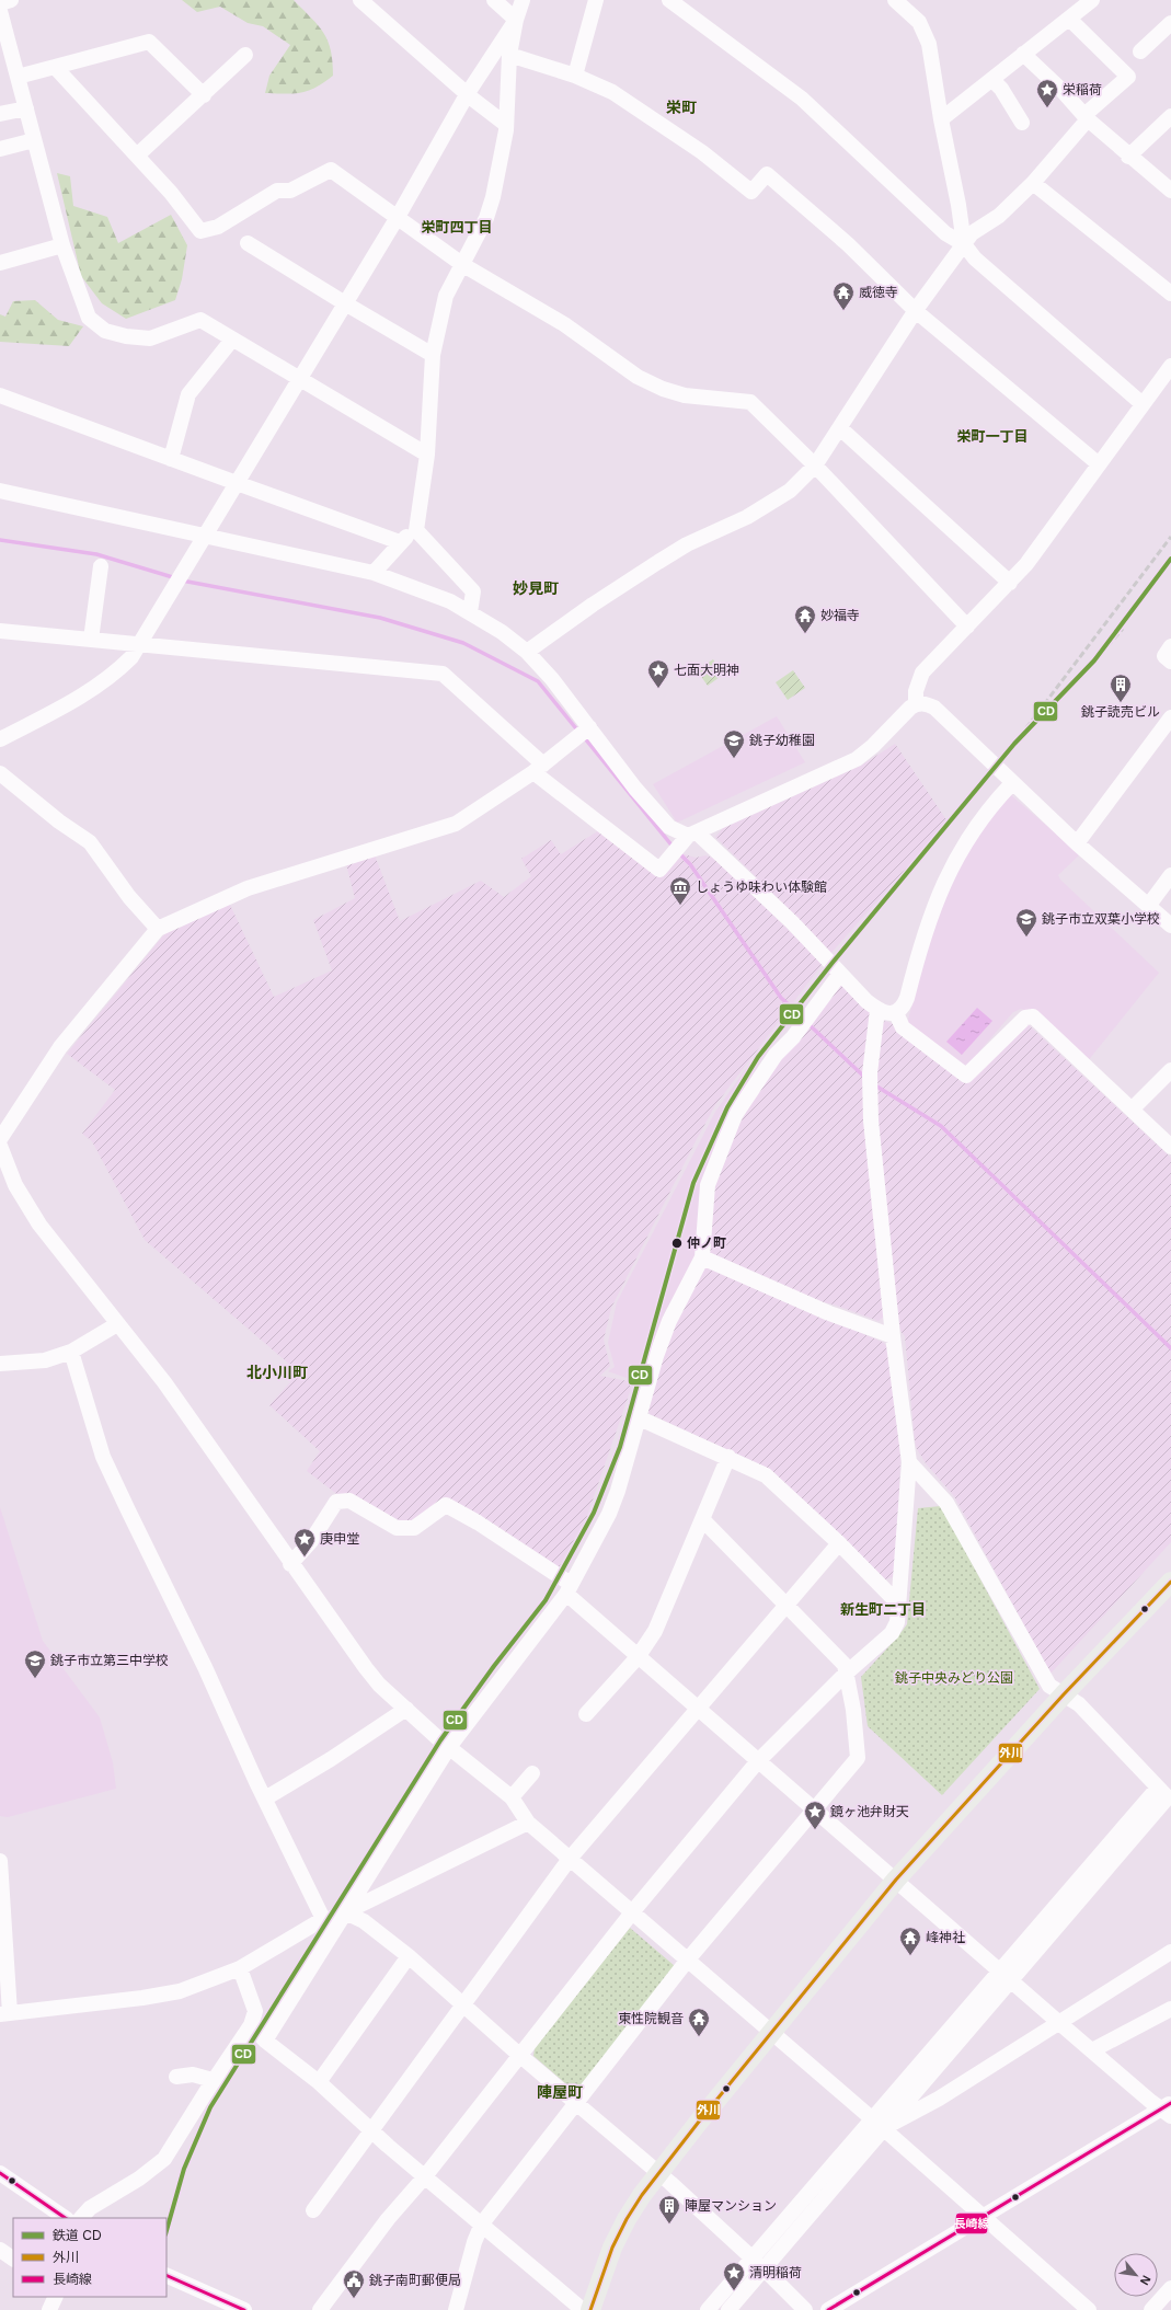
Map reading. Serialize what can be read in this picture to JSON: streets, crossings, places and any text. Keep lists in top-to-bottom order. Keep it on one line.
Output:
{"districts":["栄町","栄町四丁目","栄町一丁目","妙見町","北小川町","新生町二丁目","陣屋町"],"parks":["銚子中央みどり公園"],"places":{"place":["栄稲荷","七面大明神","庚申堂","鏡ヶ池弁財天","清明稲荷"],"temple":["威徳寺","妙福寺","峰神社","東性院観音"],"building":["銚子読売ビル","陣屋マンション"],"school or university":["銚子幼稚園","銚子市立双葉小学校","銚子市立第三中学校"],"museum":["しょうゆ味わい体験館"],"other":["仲ノ町"],"public building":["銚子南町郵便局"]},"lines":["rail line CD","transit line 外川","transit line 長崎線"],"legend":["鉄道 CD","外川","長崎線"],"north":"bottom right"}
